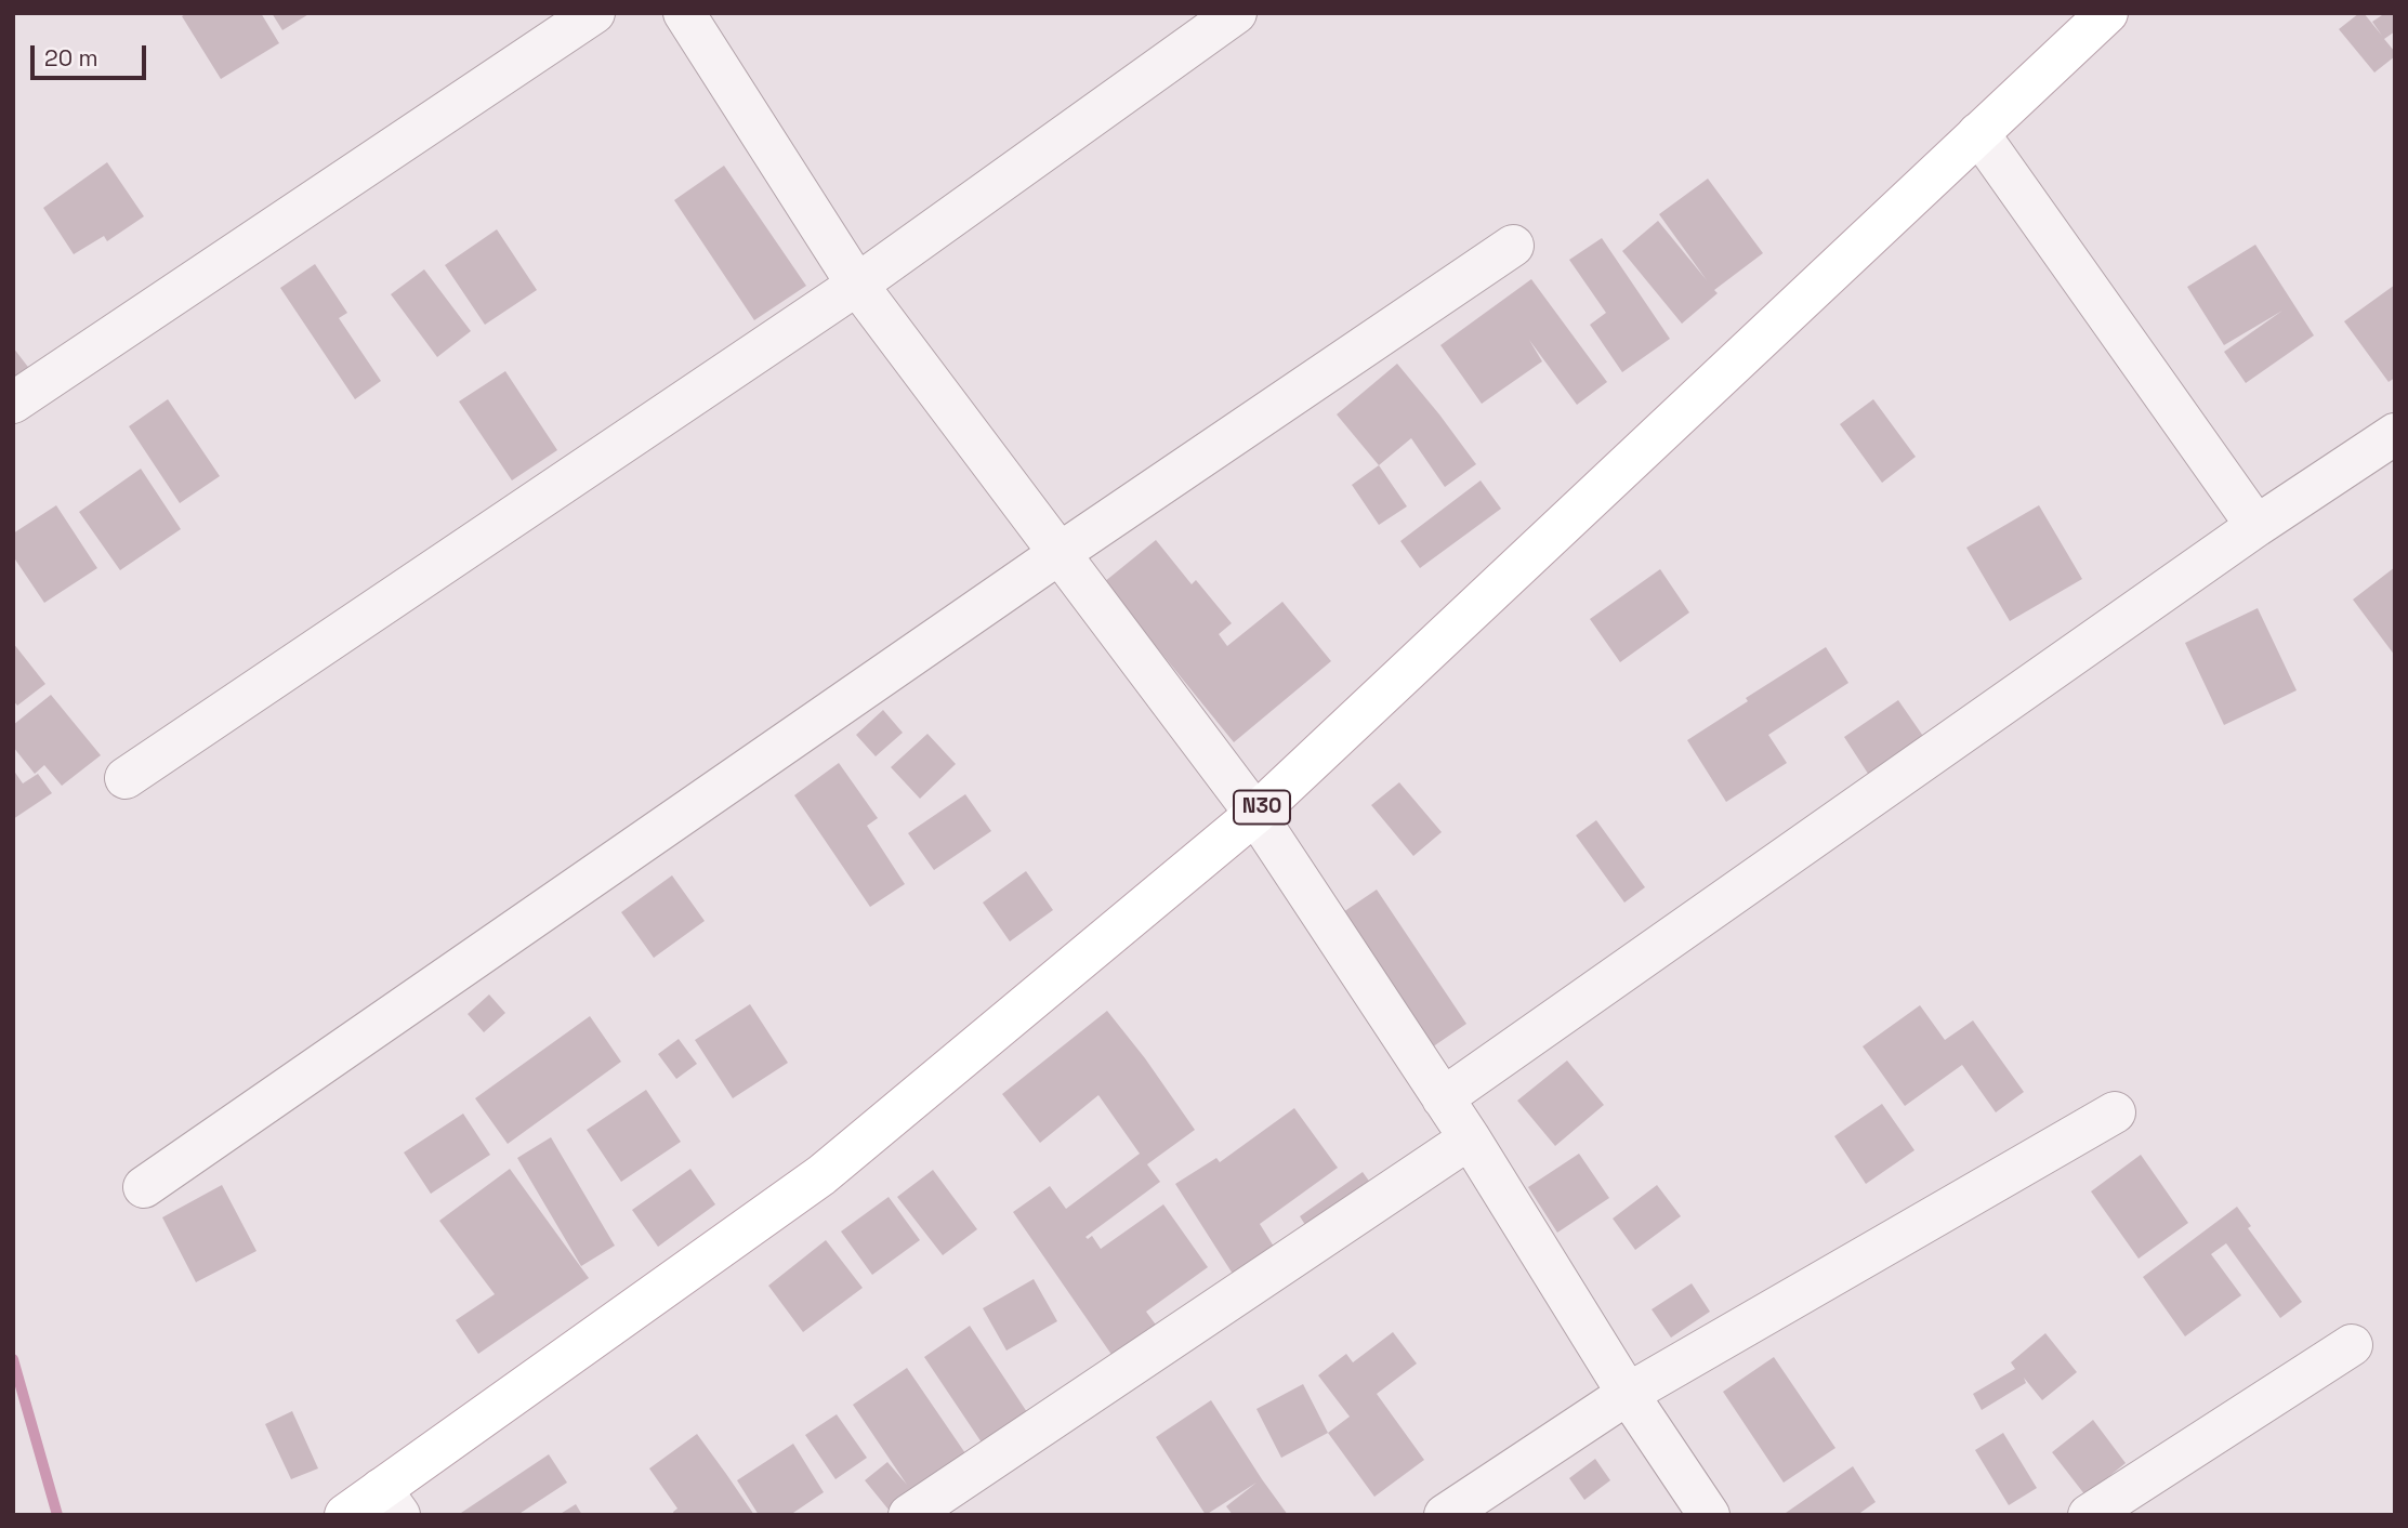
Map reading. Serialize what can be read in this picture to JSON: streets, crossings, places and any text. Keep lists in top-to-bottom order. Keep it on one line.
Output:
{"streets":{"main road":["N30"]},"scale_bar":"20 m"}
